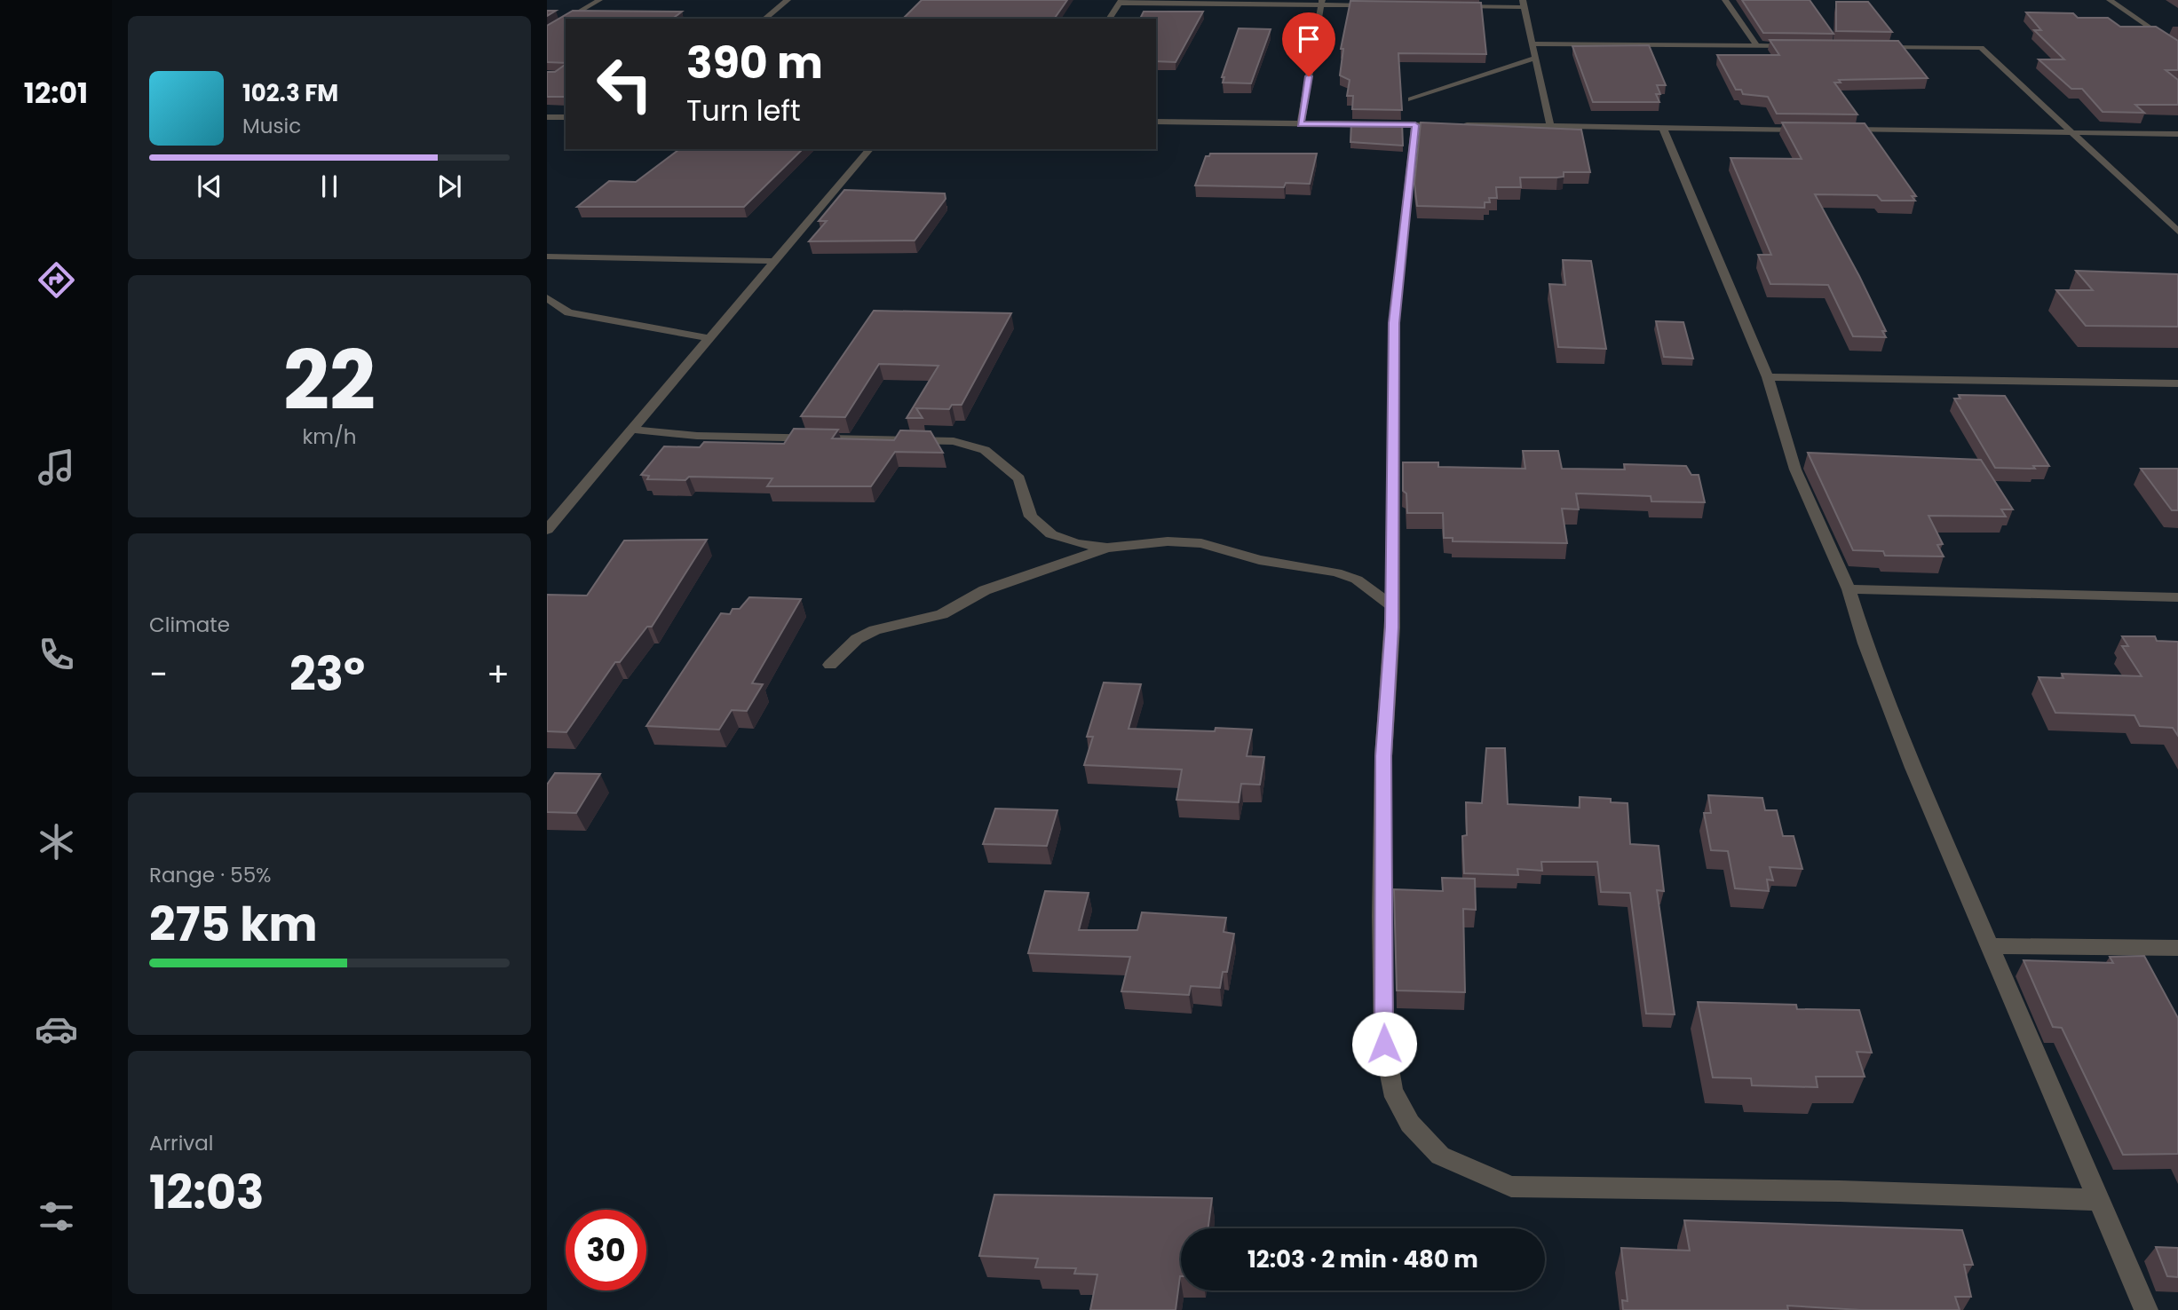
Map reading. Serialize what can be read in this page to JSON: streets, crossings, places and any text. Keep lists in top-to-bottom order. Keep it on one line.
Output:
{"page":{"tabs":"12:01","turn":["390 m","Turn left"],"song":["102.3 FM","Music"],"tile":[["22","km/h"],"Climate",["Range · 55%","275 km"],["Arrival","12:03"]],"heat":["−","23°","+"],"limit":"30","trip":"12:03 · 2 min · 480 m"}}
